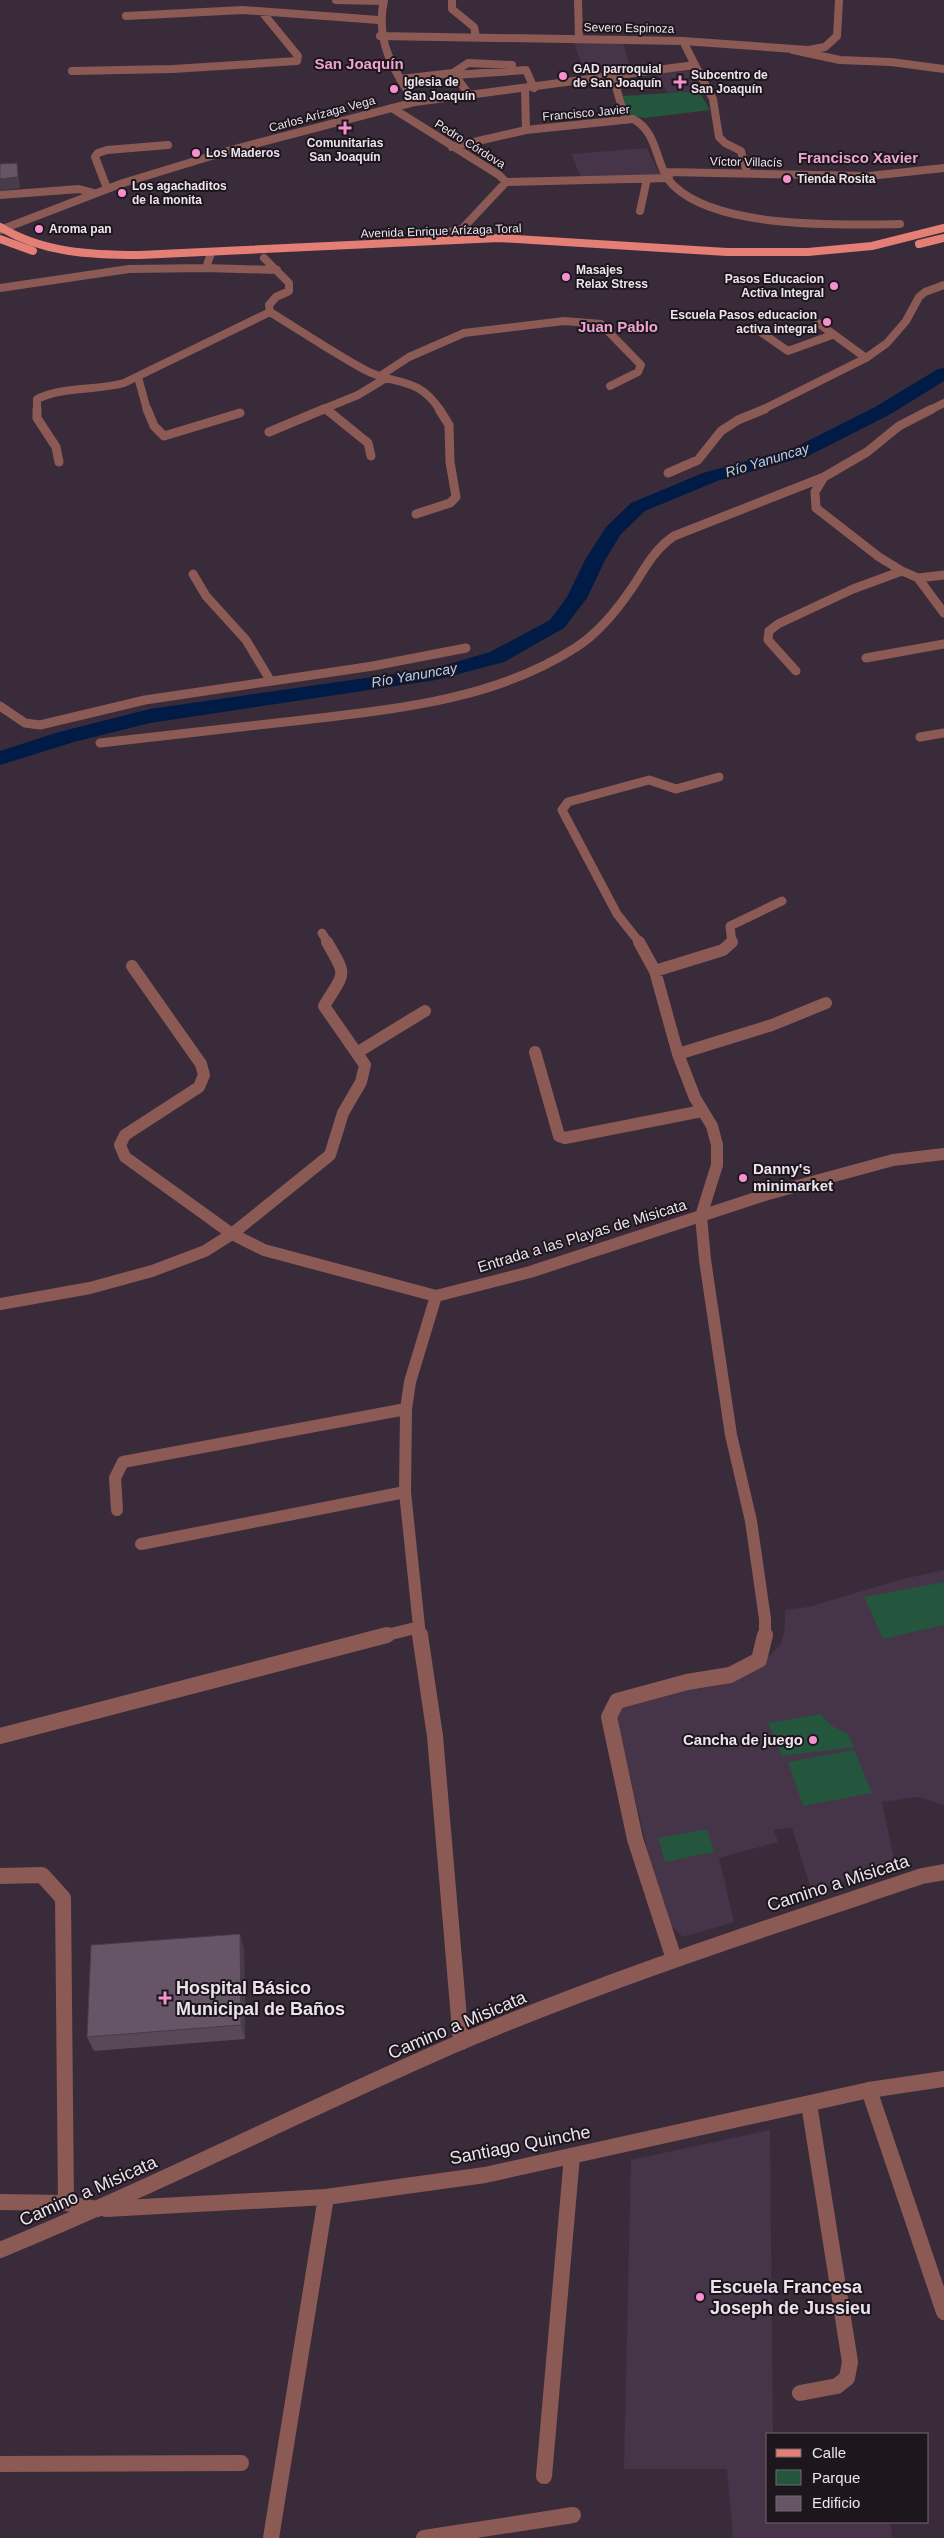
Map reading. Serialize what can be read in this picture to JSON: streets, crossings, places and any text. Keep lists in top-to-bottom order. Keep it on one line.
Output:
{"streets":{"main road":["Avenida Enrique Arízaga Toral"],"street":["Severo Espinoza","Francisco Javier","Carlos Arízaga Vega","Pedro Córdova","Víctor Villacís","Entrada a las Playas de Misicata","Camino a Misicata","Santiago Quinche"]},"crossings":[["Francisco Javier","Pedro Córdova"],["Francisco Javier","Víctor Villacís"],["Carlos Arízaga Vega","Pedro Córdova"],["Carlos Arízaga Vega","Avenida Enrique Arízaga Toral"],["Pedro Córdova","Víctor Villacís"],["Pedro Córdova","Avenida Enrique Arízaga Toral"],["Camino a Misicata","Santiago Quinche"]],"districts":["San Joaquín","Francisco Xavier","Juan Pablo"],"water":["Río Yanuncay"],"places":{"other":["GAD parroquial de San Joaquín","Iglesia de San Joaquín","Los Maderos","Tienda Rosita","Los agachaditos de la monita","Aroma pan","Masajes Relax Stress","Pasos Educacion Activa Integral","Escuela Pasos educacion activa integral","Danny's minimarket","Cancha de juego","Escuela Francesa Joseph de Jussieu"],"health":["Subcentro de San Joaquín","Comunitarias San Joaquín","Hospital Básico Municipal de Baños"]},"legend":["Calle","Parque","Edificio"]}
